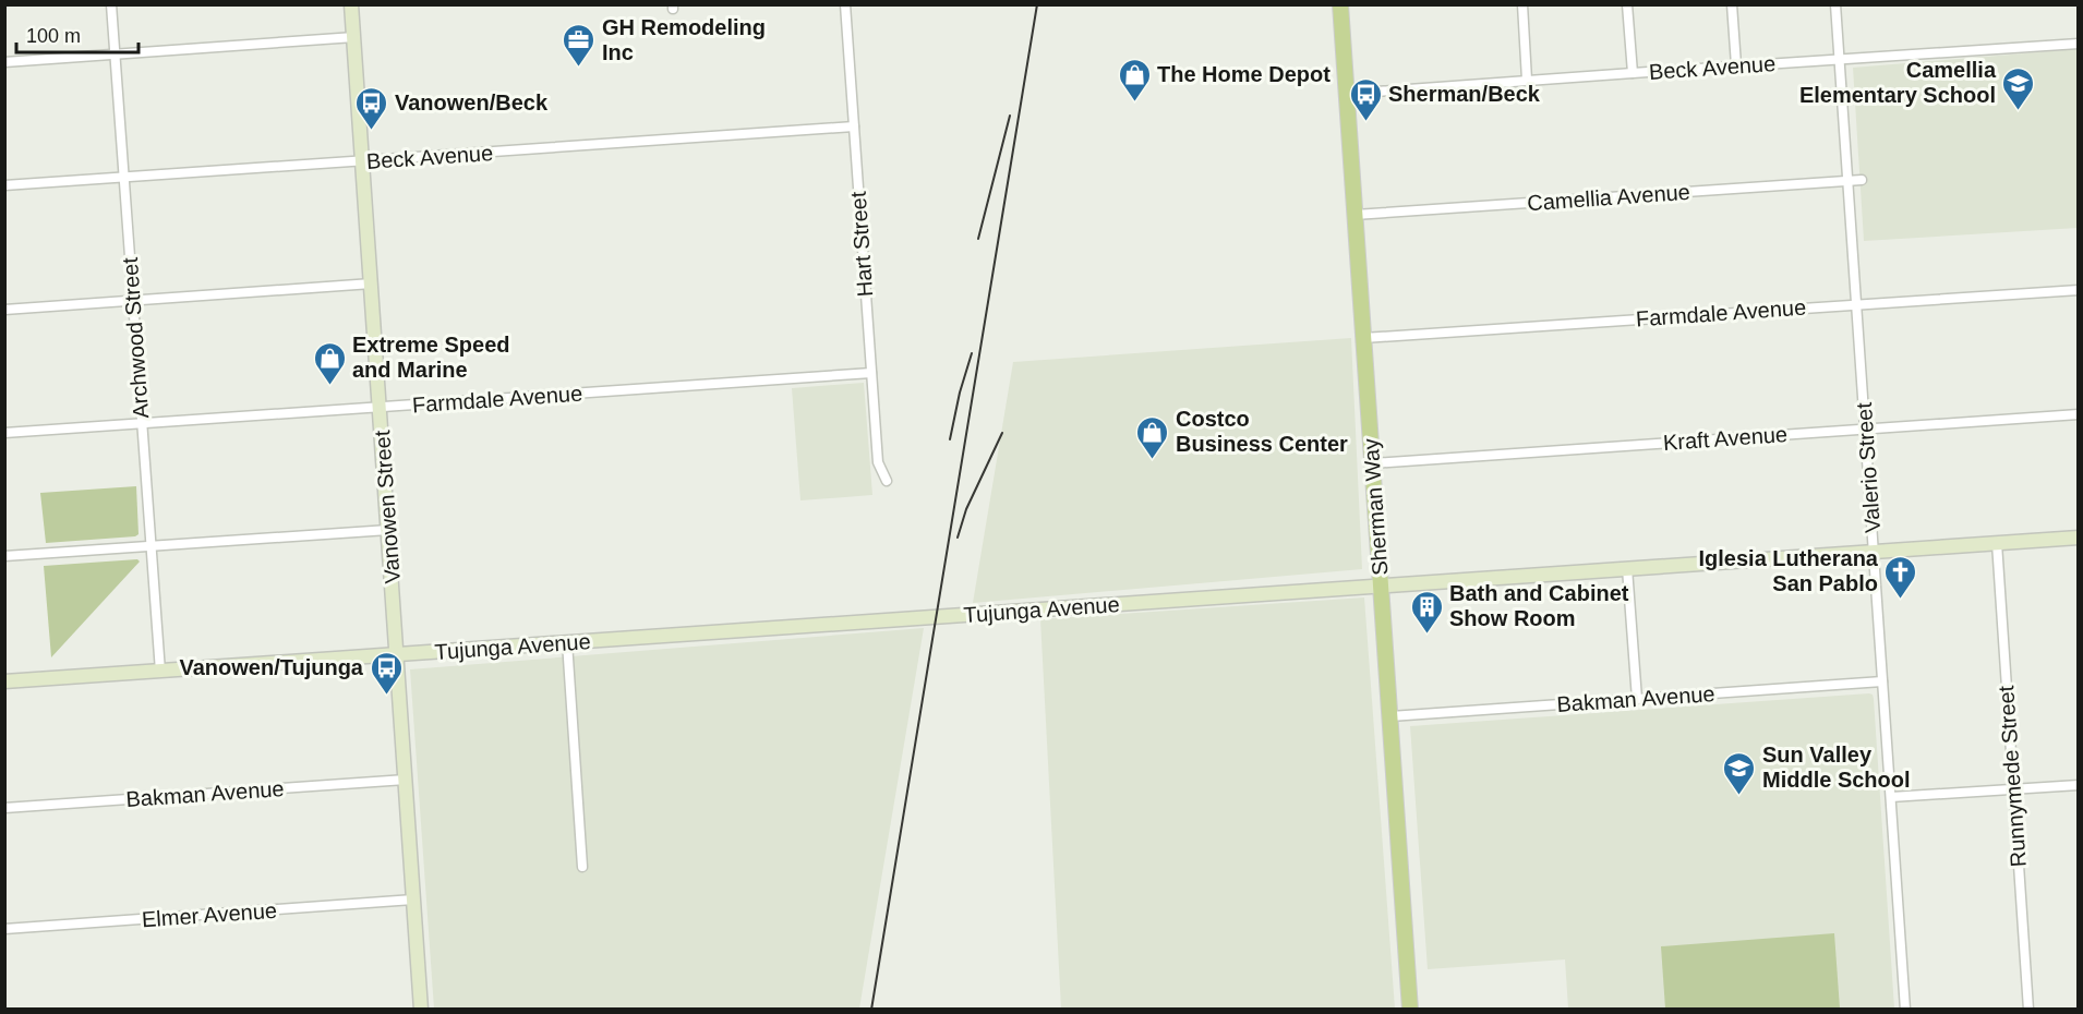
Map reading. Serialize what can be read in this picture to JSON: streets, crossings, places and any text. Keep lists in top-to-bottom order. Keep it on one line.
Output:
{"streets":{"main road":["Sherman Way"],"street":["Beck Avenue","Camellia Avenue","Hart Street","Farmdale Avenue","Archwood Street","Kraft Avenue","Valerio Street","Vanowen Street","Tujunga Avenue","Bakman Avenue","Runnymede Street","Elmer Avenue"]},"crossings":[["Beck Avenue","Hart Street"],["Beck Avenue","Archwood Street"],["Beck Avenue","Valerio Street"],["Beck Avenue","Vanowen Street"],["Beck Avenue","Sherman Way"],["Camellia Avenue","Valerio Street"],["Camellia Avenue","Sherman Way"],["Hart Street","Farmdale Avenue"],["Farmdale Avenue","Archwood Street"],["Farmdale Avenue","Valerio Street"],["Farmdale Avenue","Vanowen Street"],["Farmdale Avenue","Sherman Way"],["Archwood Street","Tujunga Avenue"],["Kraft Avenue","Valerio Street"],["Kraft Avenue","Sherman Way"],["Valerio Street","Tujunga Avenue"],["Valerio Street","Bakman Avenue"],["Vanowen Street","Tujunga Avenue"],["Vanowen Street","Bakman Avenue"],["Vanowen Street","Elmer Avenue"],["Sherman Way","Tujunga Avenue"],["Sherman Way","Bakman Avenue"],["Tujunga Avenue","Runnymede Street"]],"places":{"office":["GH Remodeling Inc"],"shop":["The Home Depot","Extreme Speed and Marine","Costco Business Center"],"school or university":["Camellia Elementary School","Sun Valley Middle School"],"bus stop":["Sherman/Beck","Vanowen/Beck","Vanowen/Tujunga"],"church":["Iglesia Lutherana San Pablo"],"building":["Bath and Cabinet Show Room"]},"scale_bar":"100 m"}
